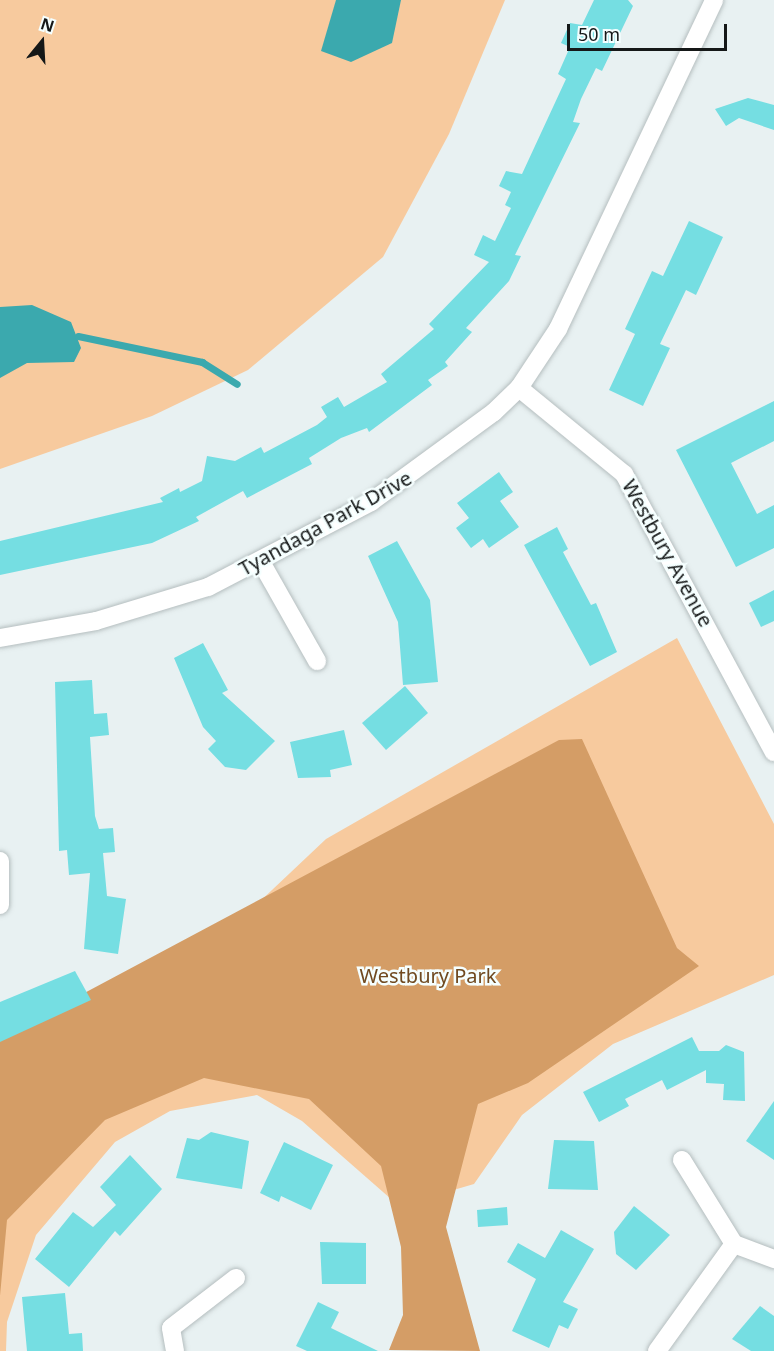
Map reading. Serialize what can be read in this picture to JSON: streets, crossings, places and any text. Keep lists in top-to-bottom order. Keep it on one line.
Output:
{"streets":{"street":["Tyandaga Park Drive","Westbury Avenue"]},"crossings":[["Tyandaga Park Drive","Westbury Avenue"]],"parks":["Westbury Park"],"scale_bar":"50 m","north":"top"}
